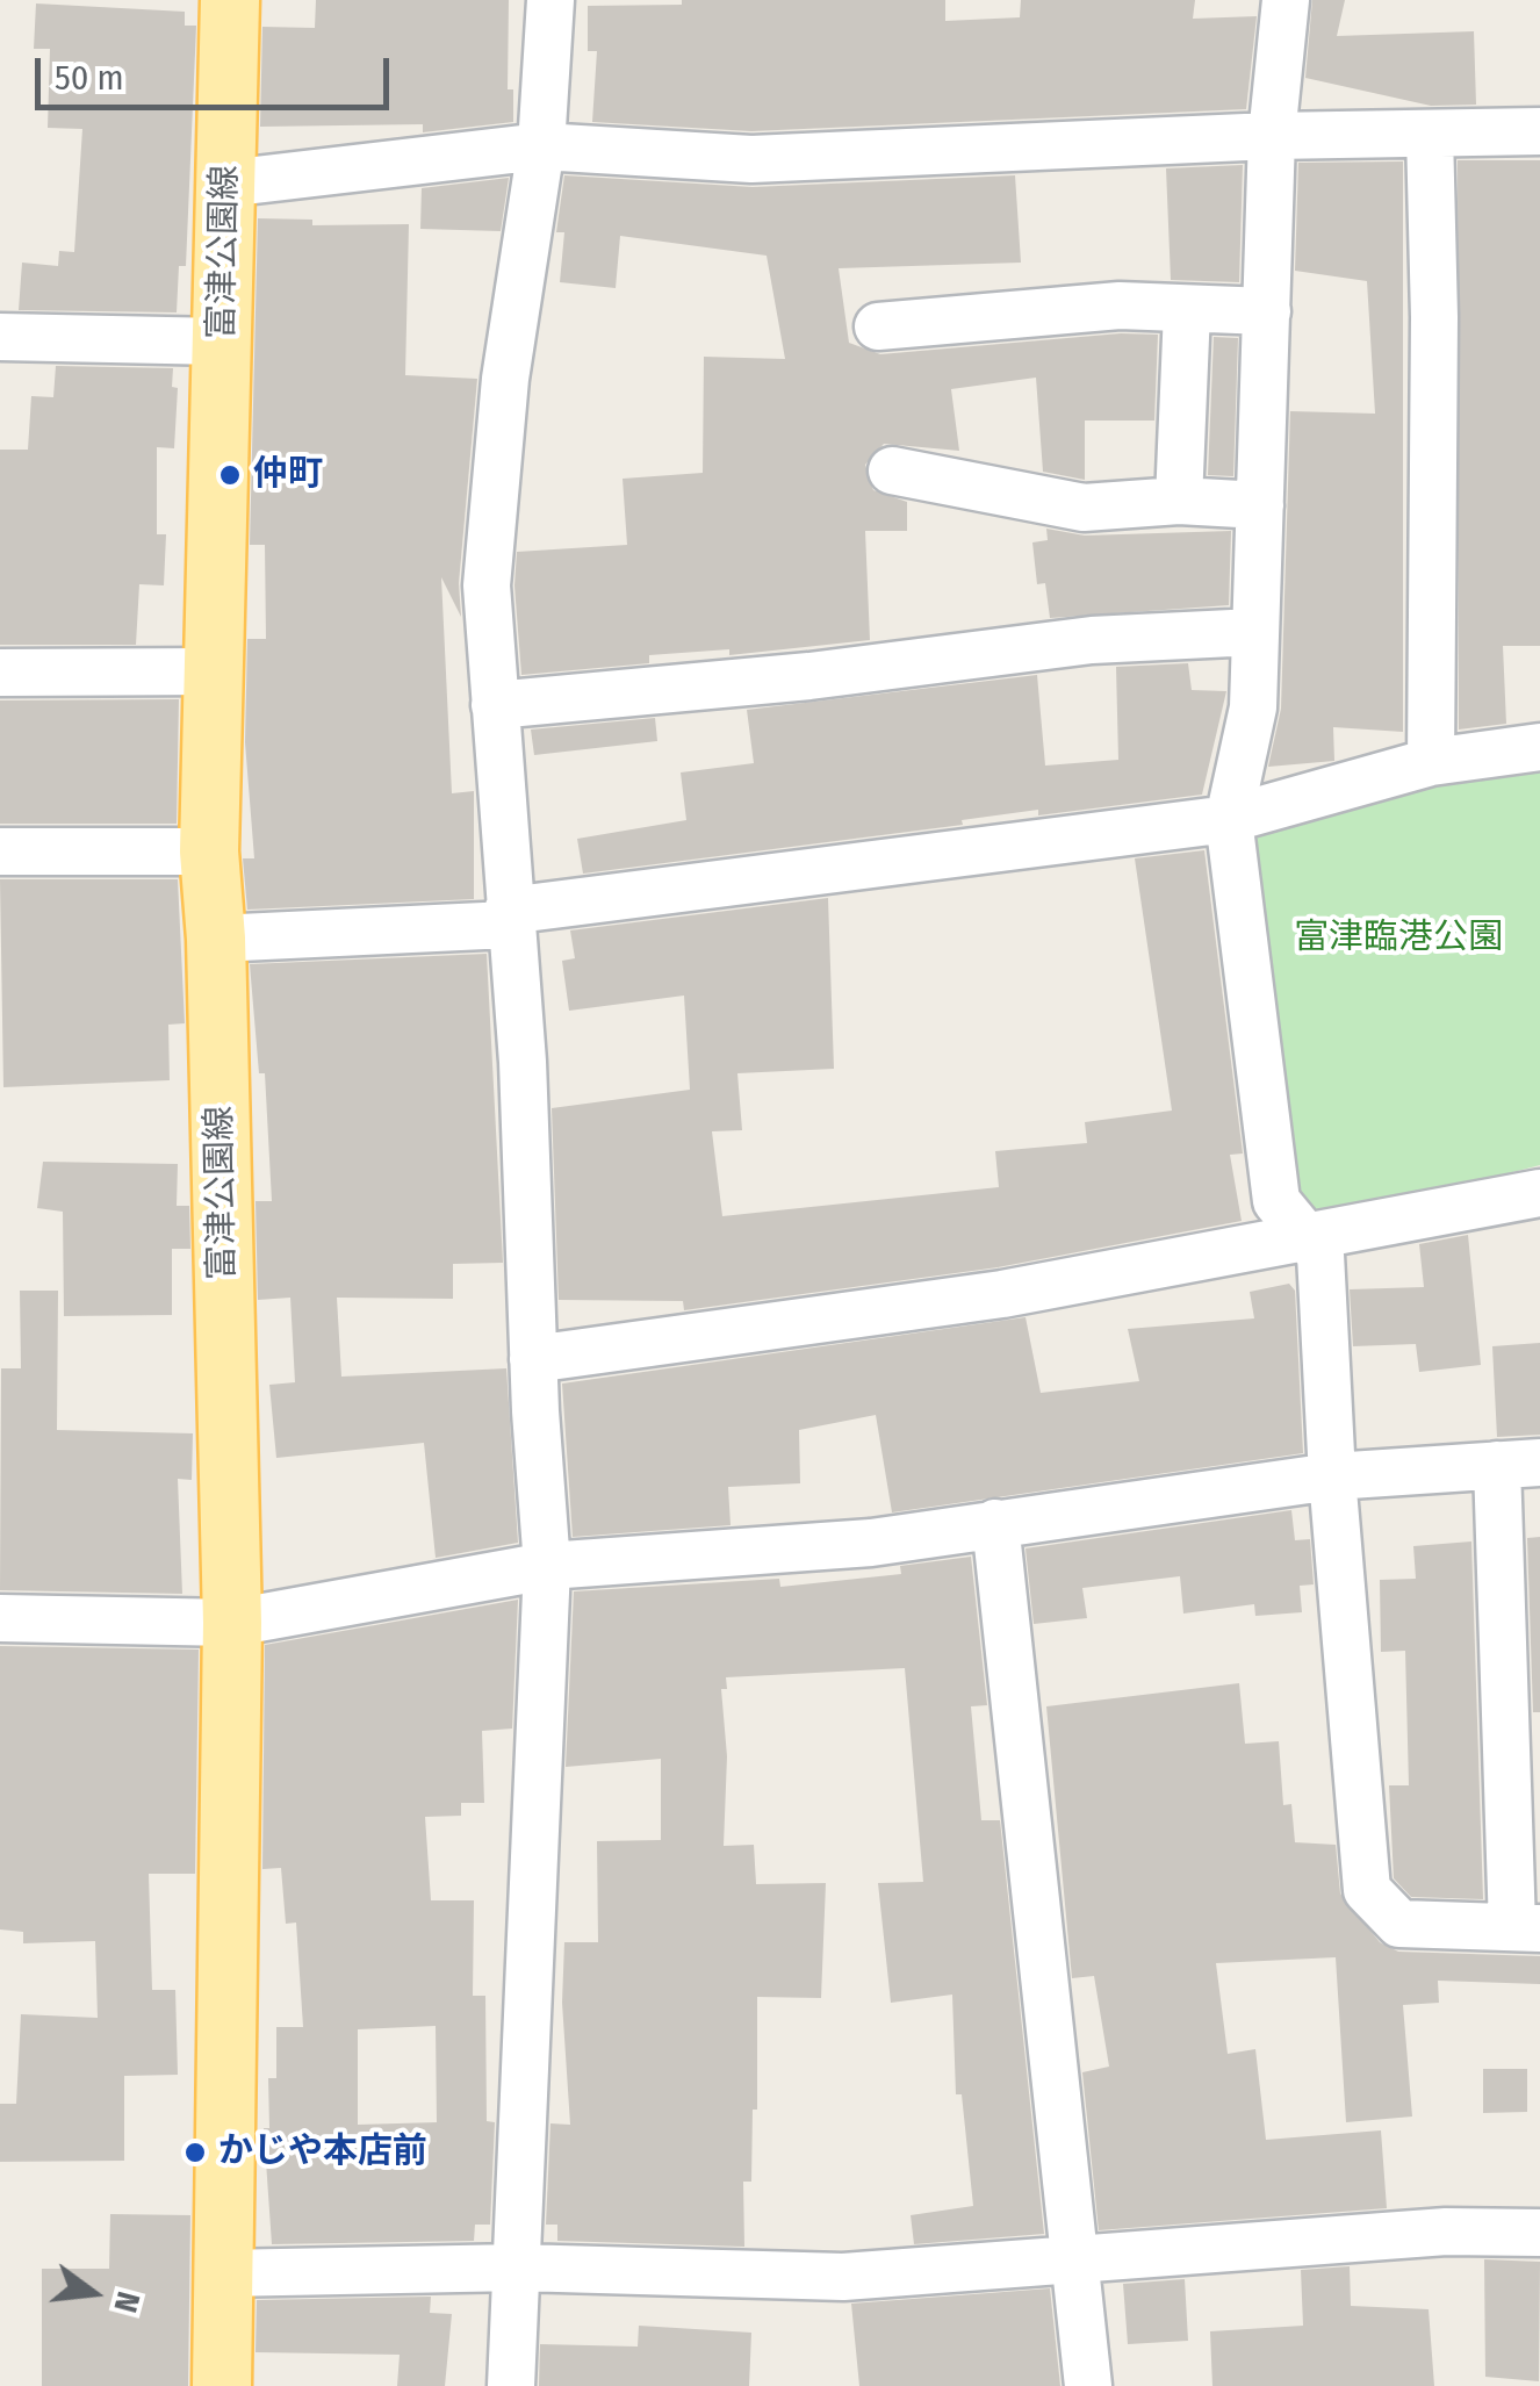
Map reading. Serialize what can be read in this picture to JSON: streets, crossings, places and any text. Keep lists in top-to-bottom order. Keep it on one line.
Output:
{"streets":{"main road":["富津公園線"]},"parks":["富津臨港公園"],"places":["仲町","かじや本店前"],"scale_bar":"50 m","north":"right"}
